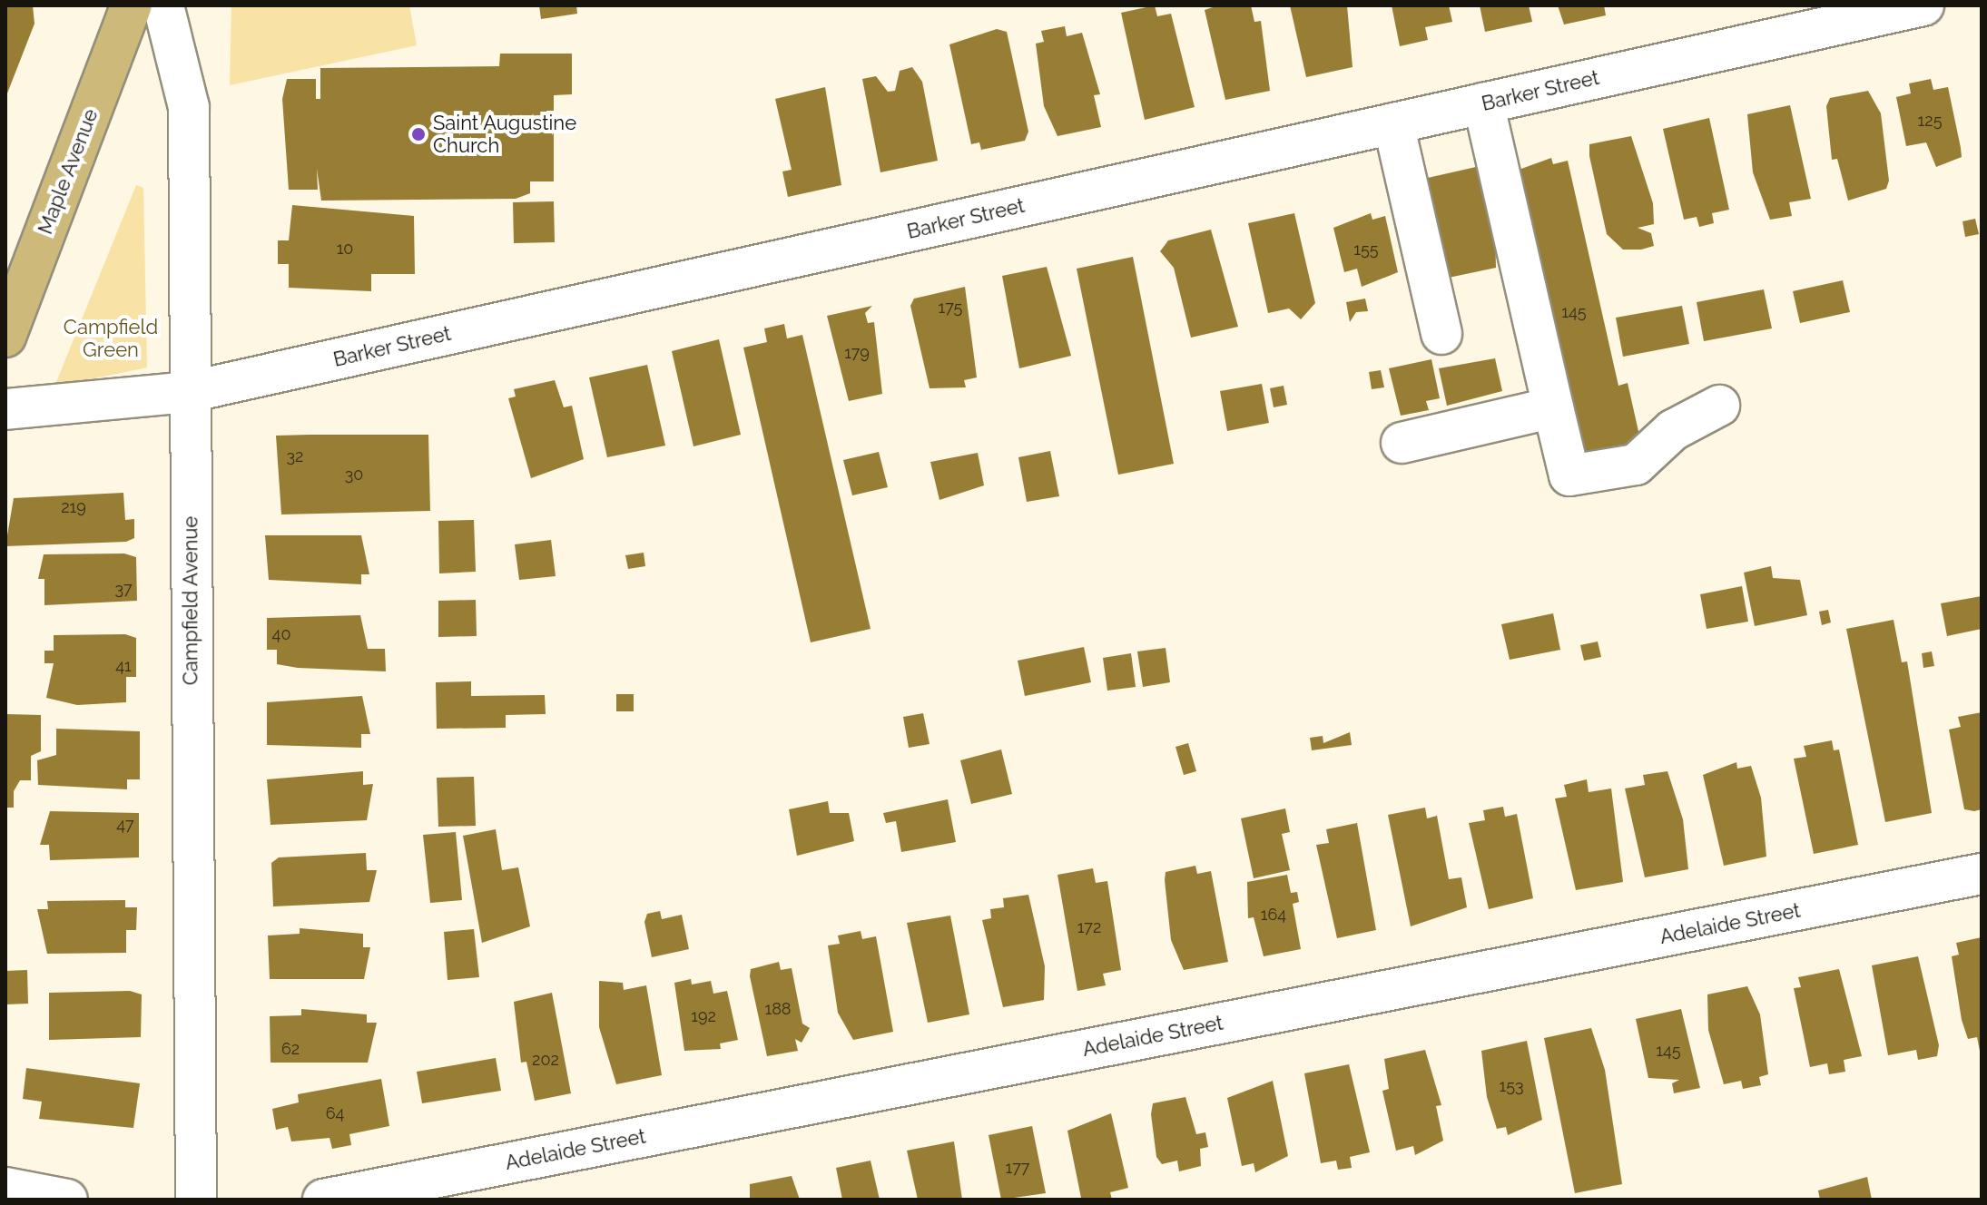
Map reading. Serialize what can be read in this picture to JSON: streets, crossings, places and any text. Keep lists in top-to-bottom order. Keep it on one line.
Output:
{"streets":{"main road":["Maple Avenue"],"street":["Barker Street","Campfield Avenue","Adelaide Street"]},"crossings":[["Barker Street","Campfield Avenue"]],"parks":["Campfield Green"],"places":["Saint Augustine Church"],"house_numbers":["125","10","155","175","145","179","32","30","219","37","40","41","47","164","172","188","192","62","145","202","153","64","177"]}
